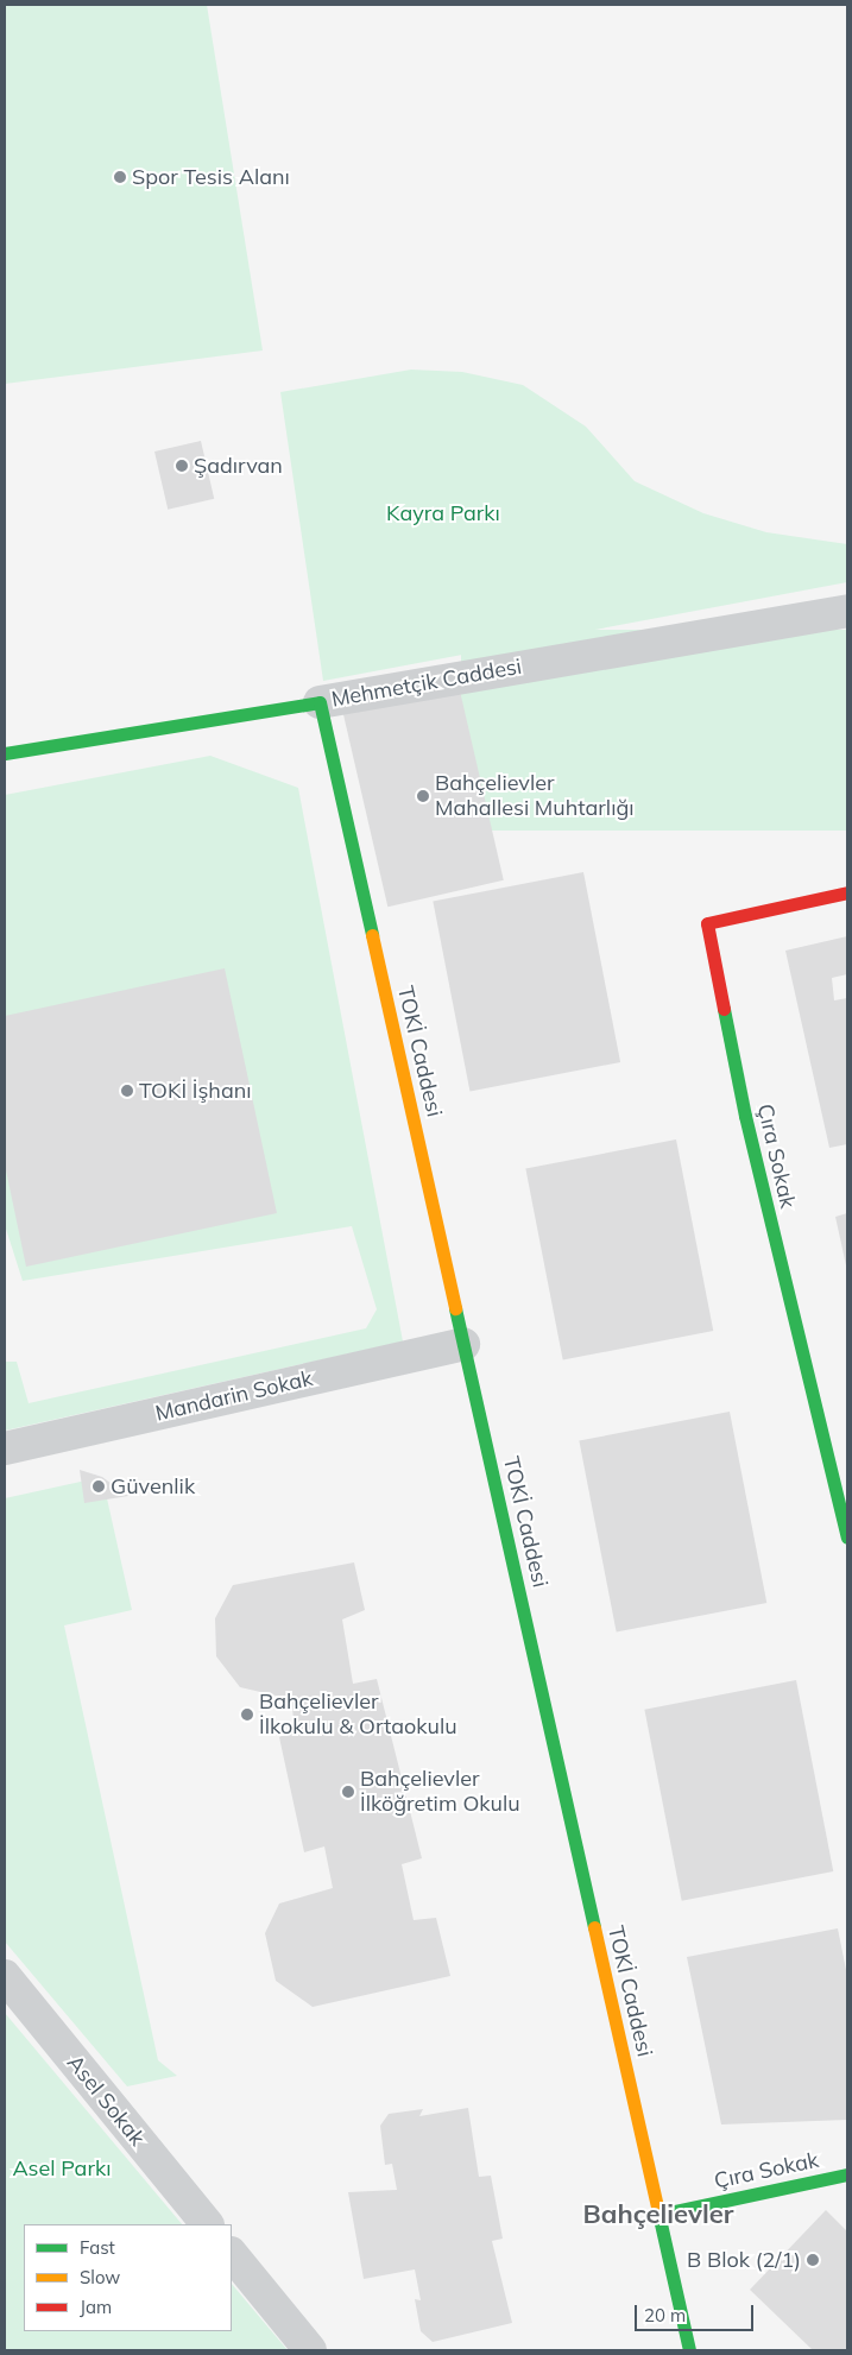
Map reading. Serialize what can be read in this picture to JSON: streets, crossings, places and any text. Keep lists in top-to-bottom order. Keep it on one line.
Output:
{"streets":{"main road":["Mehmetçik Caddesi","TOKİ Caddesi","Çıra Sokak"],"street":["Mandarin Sokak","Asel Sokak"]},"crossings":[["Mehmetçik Caddesi","TOKİ Caddesi"],["TOKİ Caddesi","Çıra Sokak"],["TOKİ Caddesi","Mandarin Sokak"]],"districts":["Bahçelievler"],"parks":["Kayra Parkı","Asel Parkı"],"places":["Spor Tesis Alanı","Şadırvan","Bahçelievler Mahallesi Muhtarlığı","TOKİ İşhanı","Güvenlik","Bahçelievler İlkokulu & Ortaokulu","Bahçelievler İlköğretim Okulu","B Blok (2/1)"],"legend":["Fast","Slow","Jam"],"scale_bar":"20 m"}
